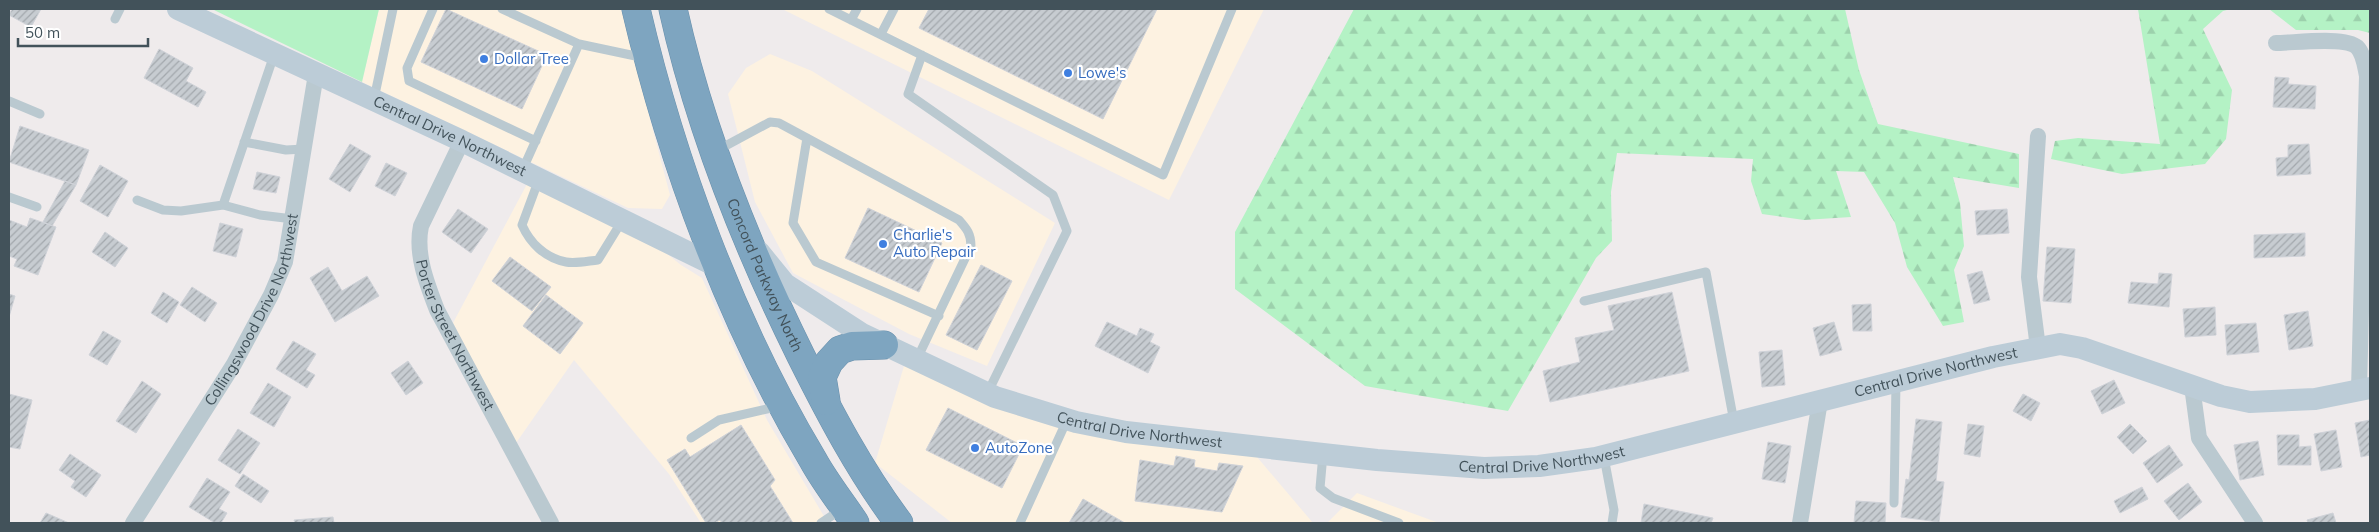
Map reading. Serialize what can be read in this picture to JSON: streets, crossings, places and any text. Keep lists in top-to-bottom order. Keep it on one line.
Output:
{"streets":{"highway":["Concord Parkway North"],"street":["Central Drive Northwest","Collingswood Drive Northwest","Porter Street Northwest"]},"crossings":[["Central Drive Northwest","Concord Parkway North"],["Central Drive Northwest","Collingswood Drive Northwest"],["Central Drive Northwest","Porter Street Northwest"]],"places":["Dollar Tree","Lowe's","Charlie's Auto Repair","AutoZone"],"scale_bar":"50 m"}
